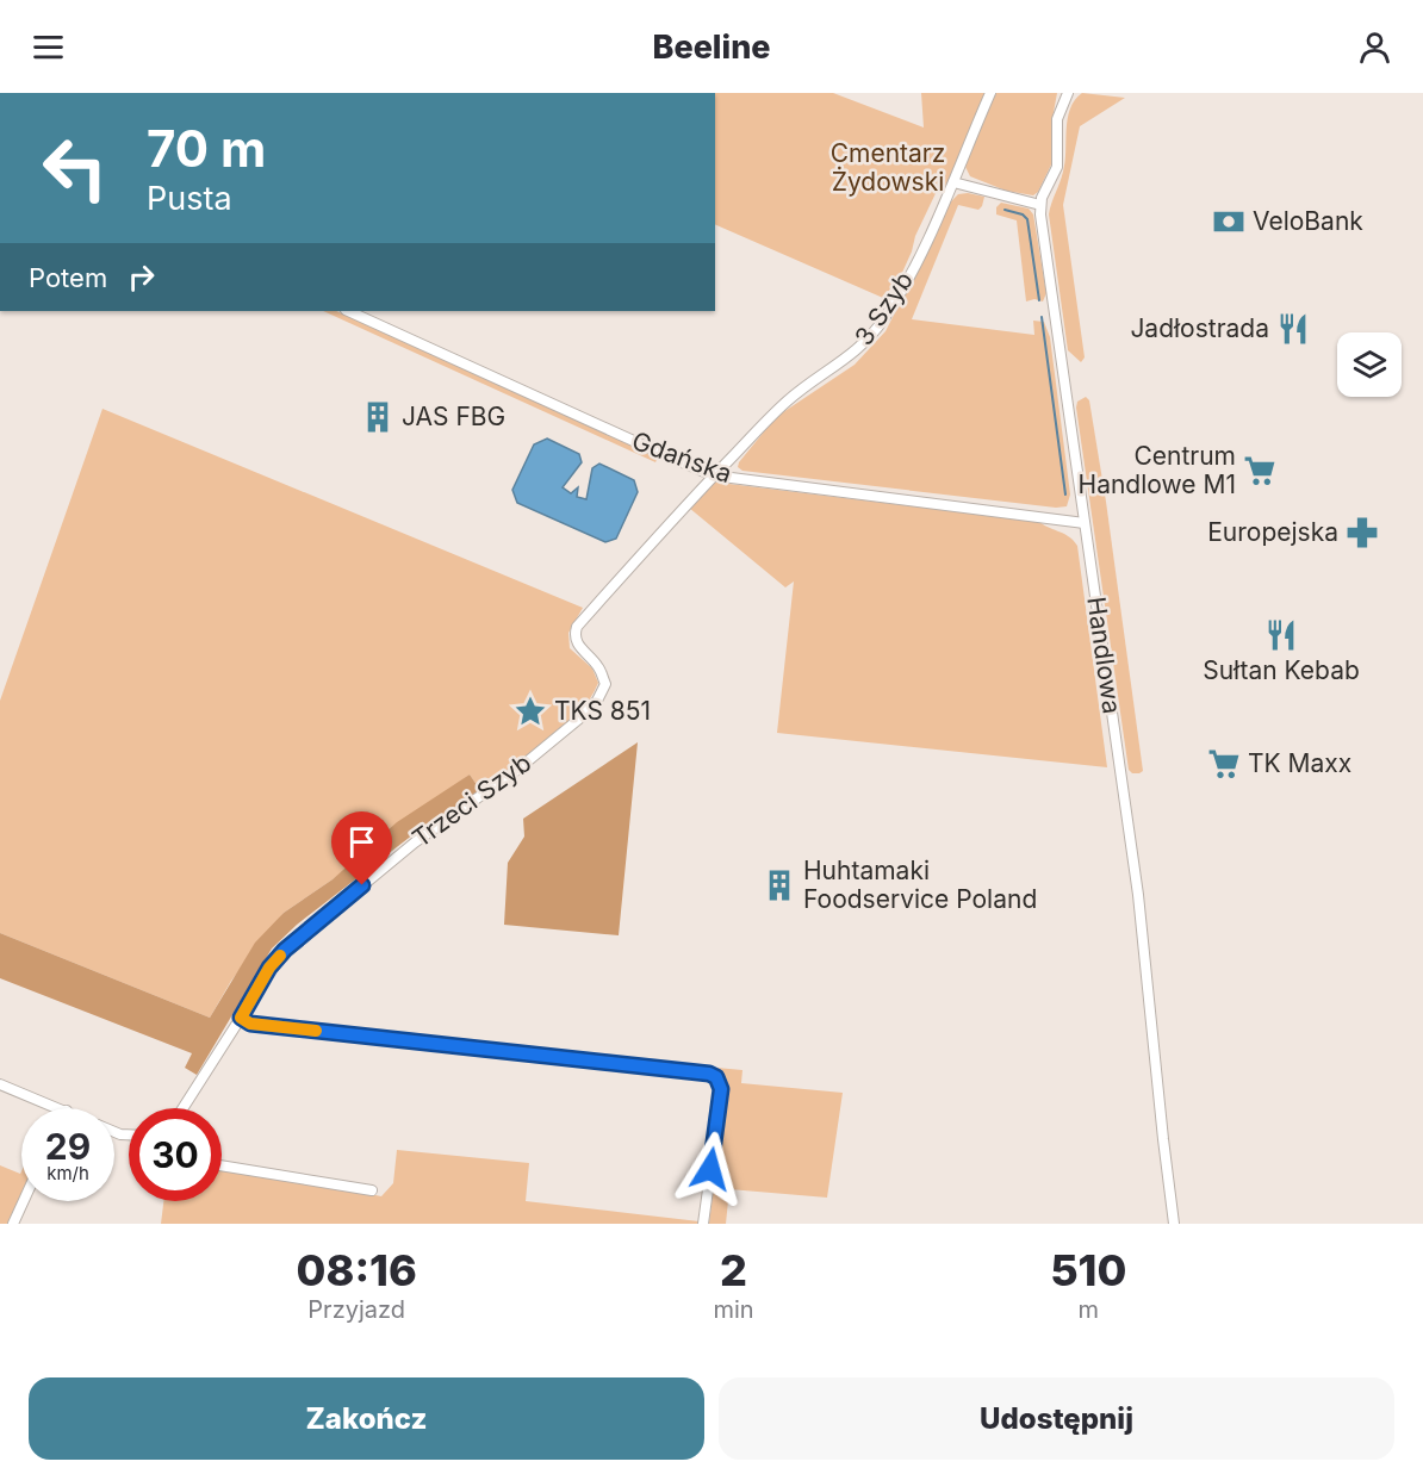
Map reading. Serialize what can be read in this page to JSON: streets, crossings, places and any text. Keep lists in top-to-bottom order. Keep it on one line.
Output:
{"streets":{"street":["3 Szyb","Gdańska","Handlowa","Trzeci Szyb"]},"crossings":[["3 Szyb","Gdańska"],["3 Szyb","Trzeci Szyb"],["Gdańska","Handlowa"],["Gdańska","Trzeci Szyb"]],"parks":["Cmentarz Żydowski"],"places":{"bank":["VeloBank"],"restaurant":["Jadłostrada","Sułtan Kebab"],"building":["JAS FBG","Huhtamaki Foodservice Poland"],"supermarket":["Centrum Handlowe M1","TK Maxx"],"pharmacy":["Europejska"],"place":["TKS 851"]},"page":{"header":"Beeline","turn":["70 m","Pusta"],"then":"Potem","speed":"29 km/h","limit":"30","eta":["08:16","Przyjazd","2","min","510","m"],"buttons":["Zakończ","Udostępnij"]}}
